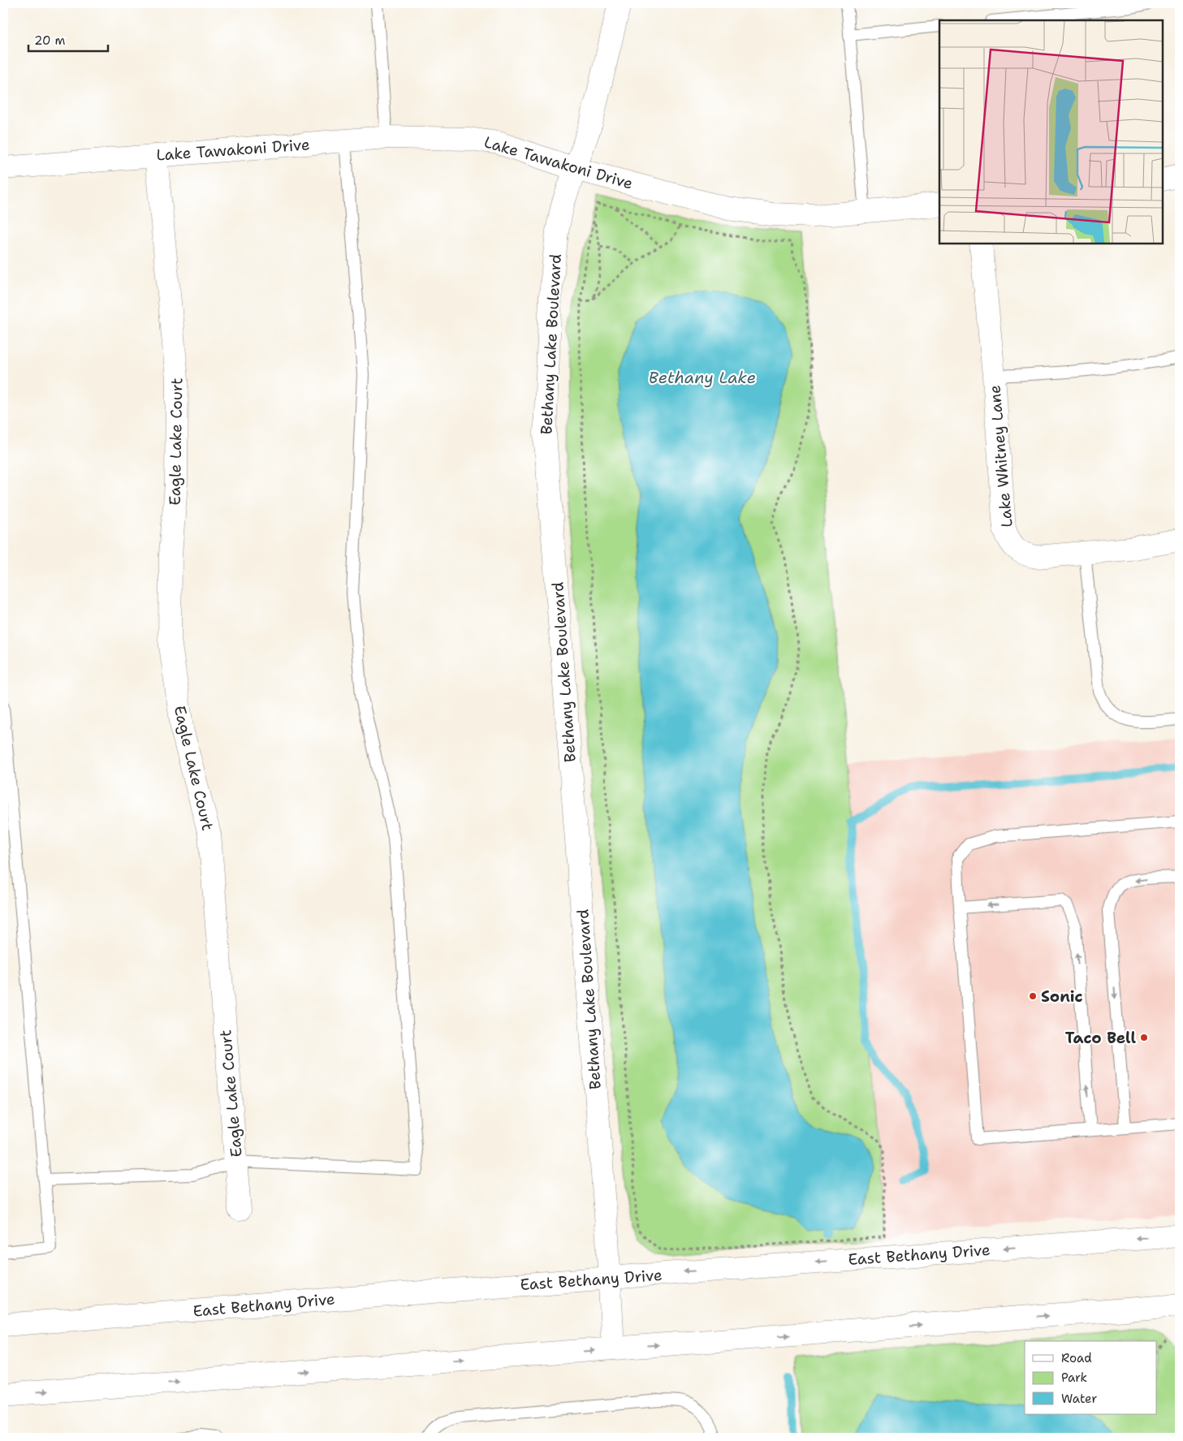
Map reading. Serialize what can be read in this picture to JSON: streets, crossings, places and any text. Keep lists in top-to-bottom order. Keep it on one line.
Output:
{"streets":{"street":["Lake Tawakoni Drive","Bethany Lake Boulevard","Eagle Lake Court","Lake Whitney Lane","East Bethany Drive"]},"crossings":[["Lake Tawakoni Drive","Bethany Lake Boulevard"],["Lake Tawakoni Drive","Eagle Lake Court"],["Bethany Lake Boulevard","East Bethany Drive"]],"water":["Bethany Lake"],"places":["Sonic","Taco Bell"],"legend":["Road","Park","Water"],"scale_bar":"20 m"}
